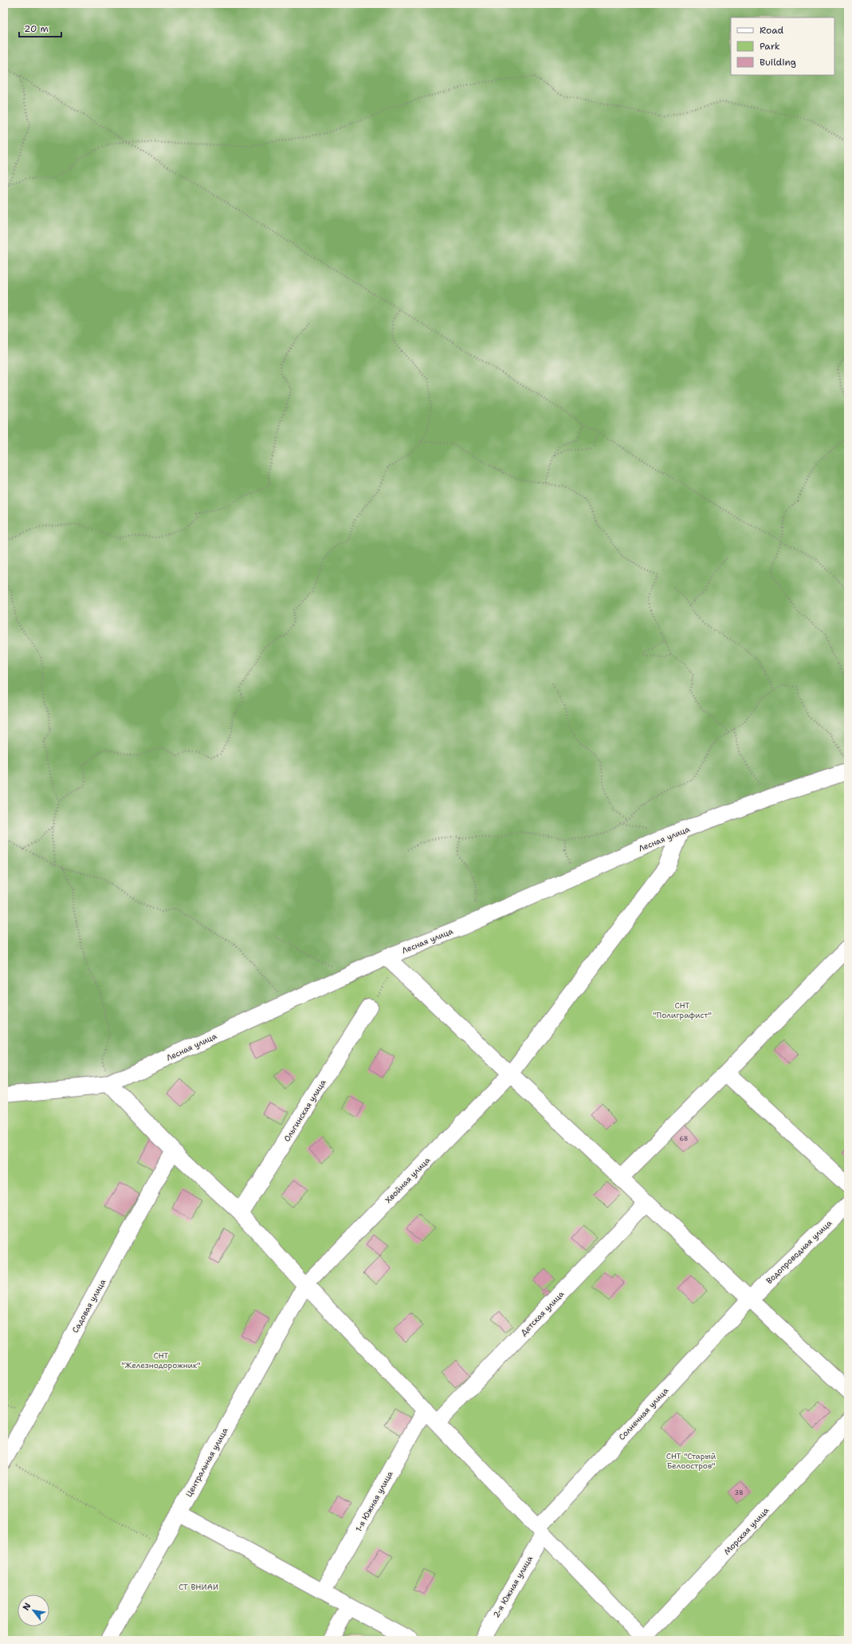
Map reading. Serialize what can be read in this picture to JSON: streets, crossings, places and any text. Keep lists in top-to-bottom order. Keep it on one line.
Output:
{"streets":{"street":["Лесная улица","Ольгинская улица","Хвойная улица","Водопроводная улица","Садовая улица","Детская улица","Солнечная улица","Центральная улица","1-я Южная улица","Морская улица","2-я Южная улица"]},"crossings":[["Лесная улица","Хвойная улица"],["Хвойная улица","Центральная улица"],["Водопроводная улица","Солнечная улица"],["Солнечная улица","2-я Южная улица"]],"parks":["СНТ \"Полиграфист\"","СНТ \"Железнодорожник\"","СНТ \"Старый Белоостров\"","СТ ВНИАИ"],"house_numbers":["68","38"],"legend":["Road","Park","Building"],"scale_bar":"20 m","north":"top left"}
